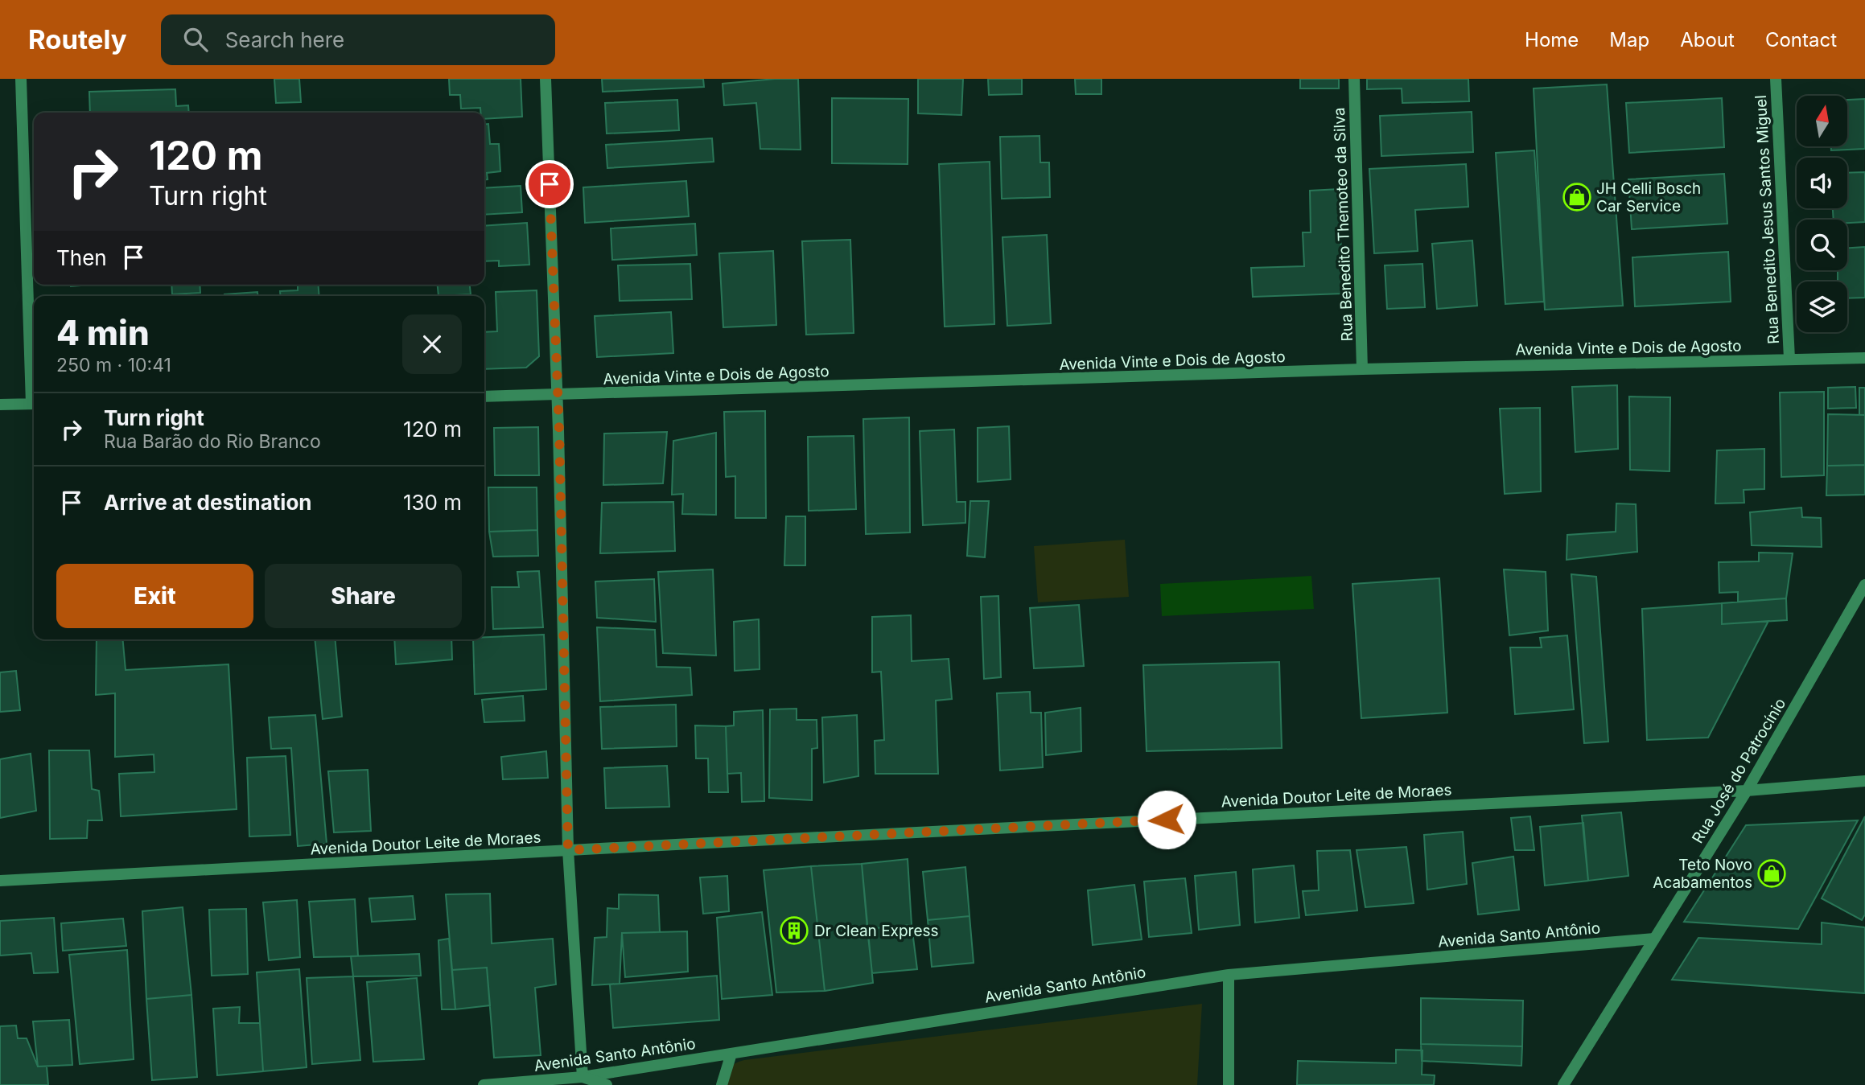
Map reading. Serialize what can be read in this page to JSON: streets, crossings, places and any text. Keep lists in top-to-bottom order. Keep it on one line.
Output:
{"streets":{"street":["Rua Benedito Jesus Santos Miguel","Rua Benedito Themoteo da Silva","Avenida Vinte e Dois de Agosto","Rua José do Patrocínio","Avenida Doutor Leite de Moraes","Avenida Santo Antônio"]},"crossings":[["Rua Benedito Jesus Santos Miguel","Avenida Vinte e Dois de Agosto"],["Rua Benedito Themoteo da Silva","Avenida Vinte e Dois de Agosto"],["Rua José do Patrocínio","Avenida Doutor Leite de Moraes"],["Rua José do Patrocínio","Avenida Santo Antônio"]],"places":{"shop":["JH Celli Bosch Car Service","Teto Novo Acabamentos"],"building":["Dr Clean Express"]},"north":"top","page":{"header":"Routely","search":"Search here","nav":["Home","Map","About","Contact"],"turn":["120 m","Turn right"],"then":"Then","heading":["4 min","250 m · 10:41"],"list":[{"name":"Turn right","note":"Rua Barão do Rio Branco","value":"120 m"},{"name":"Arrive at destination","value":"130 m"}],"buttons":["Exit","Share"]}}
